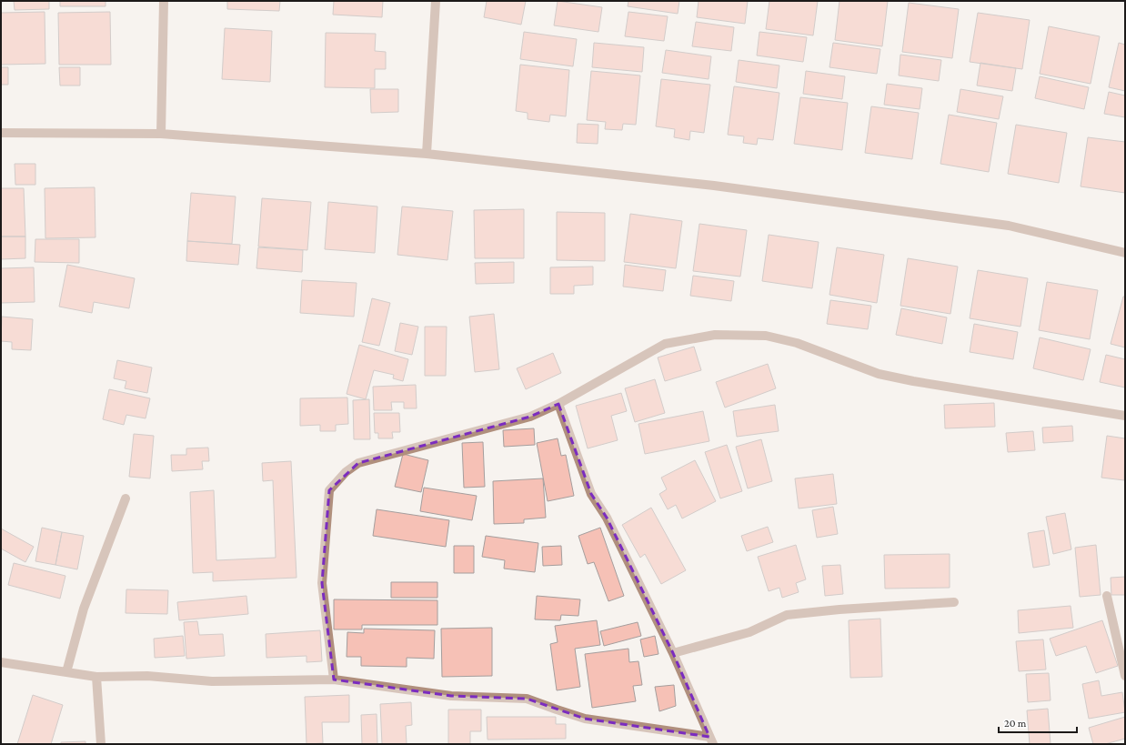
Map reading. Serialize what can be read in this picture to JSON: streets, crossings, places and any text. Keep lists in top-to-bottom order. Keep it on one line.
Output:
{"scale_bar":"20 m"}
